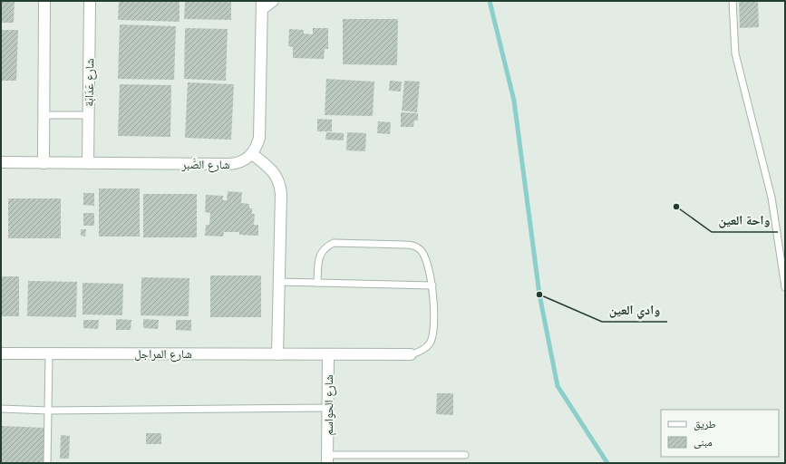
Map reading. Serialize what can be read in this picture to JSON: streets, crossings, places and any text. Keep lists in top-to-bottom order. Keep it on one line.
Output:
{"streets":{"street":["شارع عَدَابَة","شارع الصَّبر","شارع المراجل","شارع الحواسم"]},"crossings":[["شارع عَدَابَة","شارع الصَّبر"],["شارع المراجل","شارع الحواسم"]],"places":["واحة العين","وادي العين"],"legend":["طريق","مبنى"]}
